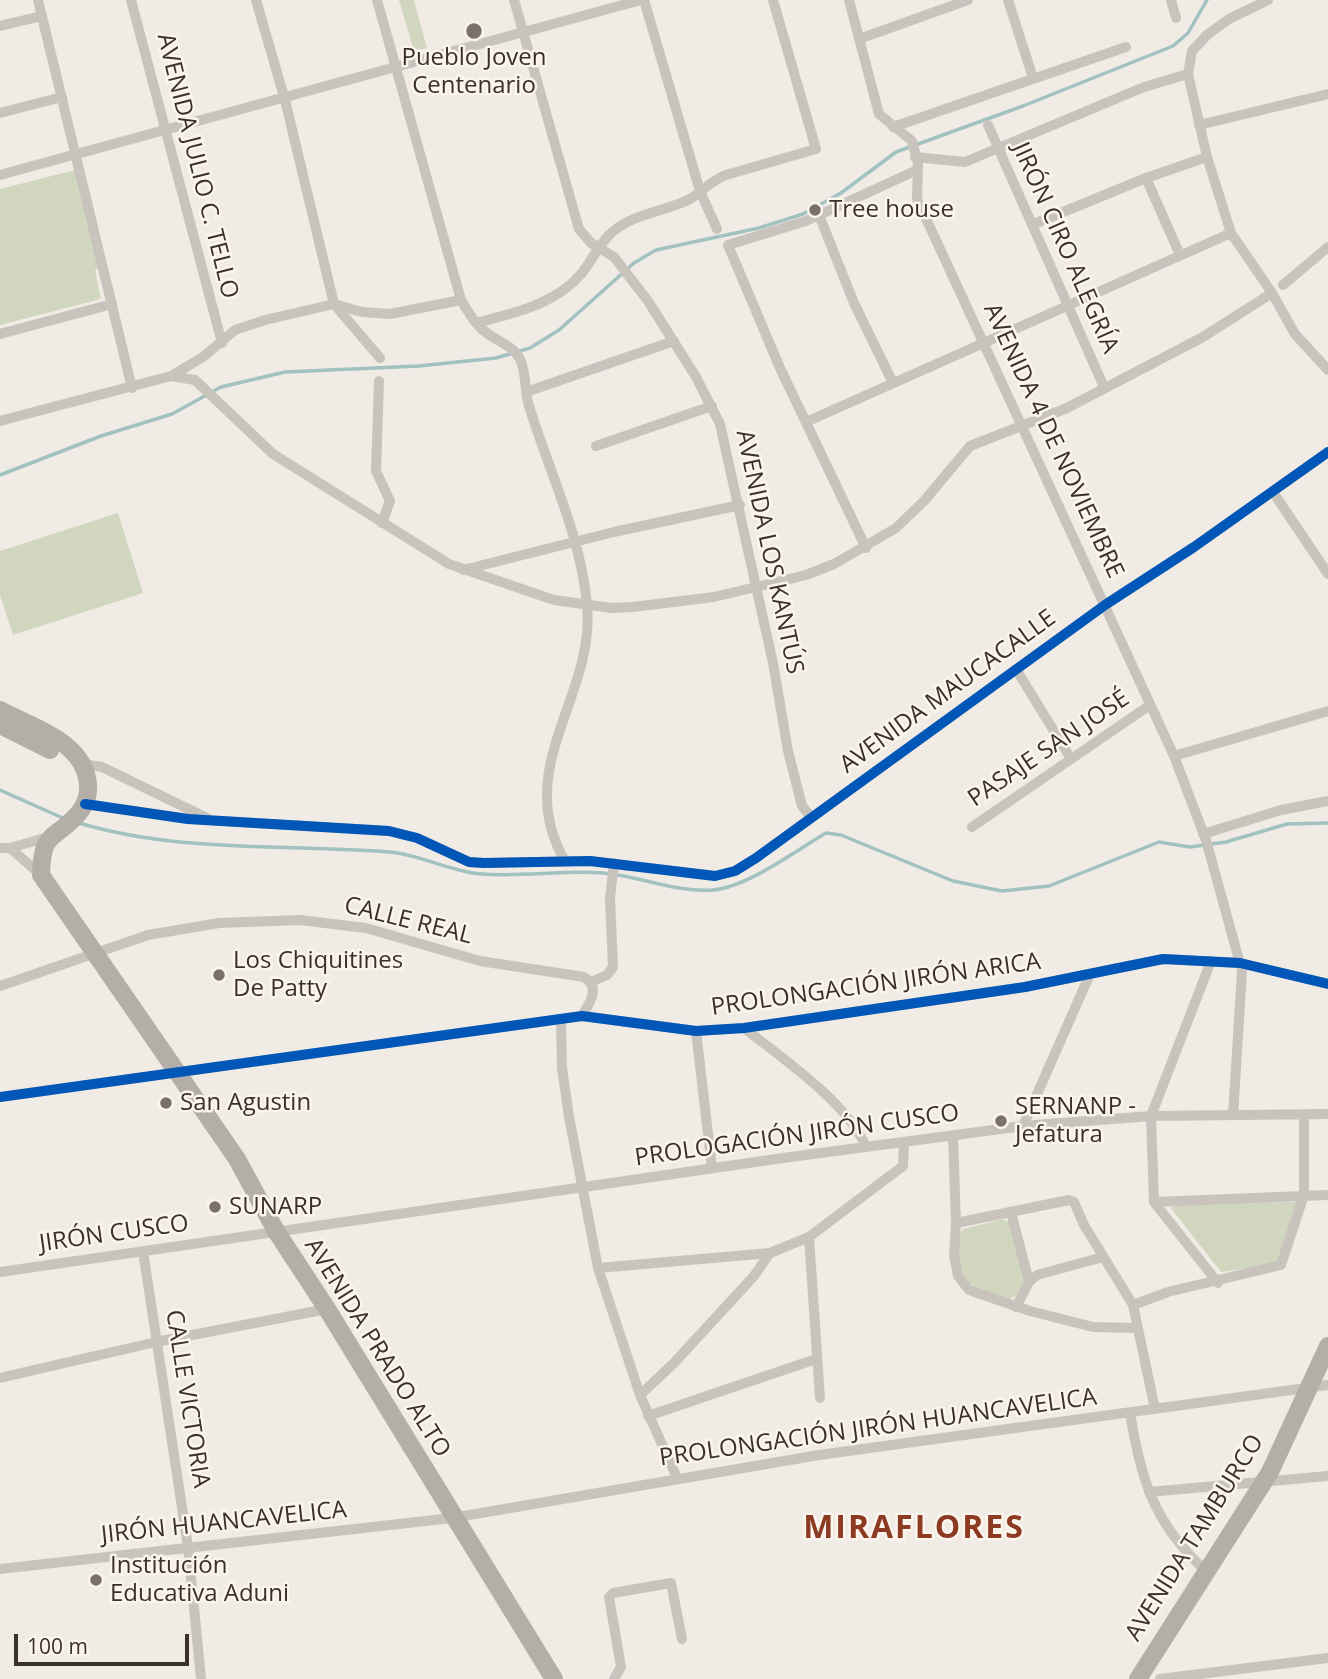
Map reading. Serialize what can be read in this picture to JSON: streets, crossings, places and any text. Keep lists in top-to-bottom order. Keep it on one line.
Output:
{"streets":{"highway":["AVENIDA PRADO ALTO","AVENIDA TAMBURCO"],"street":["AVENIDA JULIO C. TELLO","JIRÓN CIRO ALEGRÍA","AVENIDA 4 DE NOVIEMBRE","AVENIDA LOS KANTÚS","AVENIDA MAUCACALLE","PASAJE SAN JOSÉ","CALLE REAL","PROLONGACIÓN JIRÓN ARICA","PROLOGACIÓN JIRÓN CUSCO","JIRÓN CUSCO","CALLE VICTORIA","PROLONGACIÓN JIRÓN HUANCAVELICA","JIRÓN HUANCAVELICA"]},"crossings":[["AVENIDA 4 DE NOVIEMBRE","AVENIDA MAUCACALLE"],["AVENIDA 4 DE NOVIEMBRE","PASAJE SAN JOSÉ"],["AVENIDA 4 DE NOVIEMBRE","PROLONGACIÓN JIRÓN ARICA"],["AVENIDA 4 DE NOVIEMBRE","PROLOGACIÓN JIRÓN CUSCO"],["AVENIDA LOS KANTÚS","AVENIDA MAUCACALLE"],["CALLE REAL","AVENIDA PRADO ALTO"],["PROLONGACIÓN JIRÓN ARICA","AVENIDA PRADO ALTO"],["PROLOGACIÓN JIRÓN CUSCO","JIRÓN CUSCO"],["PROLOGACIÓN JIRÓN CUSCO","AVENIDA PRADO ALTO"],["JIRÓN CUSCO","AVENIDA PRADO ALTO"],["JIRÓN CUSCO","CALLE VICTORIA"],["AVENIDA PRADO ALTO","PROLONGACIÓN JIRÓN HUANCAVELICA"],["AVENIDA PRADO ALTO","JIRÓN HUANCAVELICA"],["CALLE VICTORIA","JIRÓN HUANCAVELICA"],["PROLONGACIÓN JIRÓN HUANCAVELICA","JIRÓN HUANCAVELICA"],["PROLONGACIÓN JIRÓN HUANCAVELICA","AVENIDA TAMBURCO"]],"districts":["MIRAFLORES"],"places":["Pueblo Joven Centenario","Tree house","Los Chiquitines De Patty","San Agustin","SERNANP - Jefatura","SUNARP","Institución Educativa Aduni"],"scale_bar":"100 m"}
